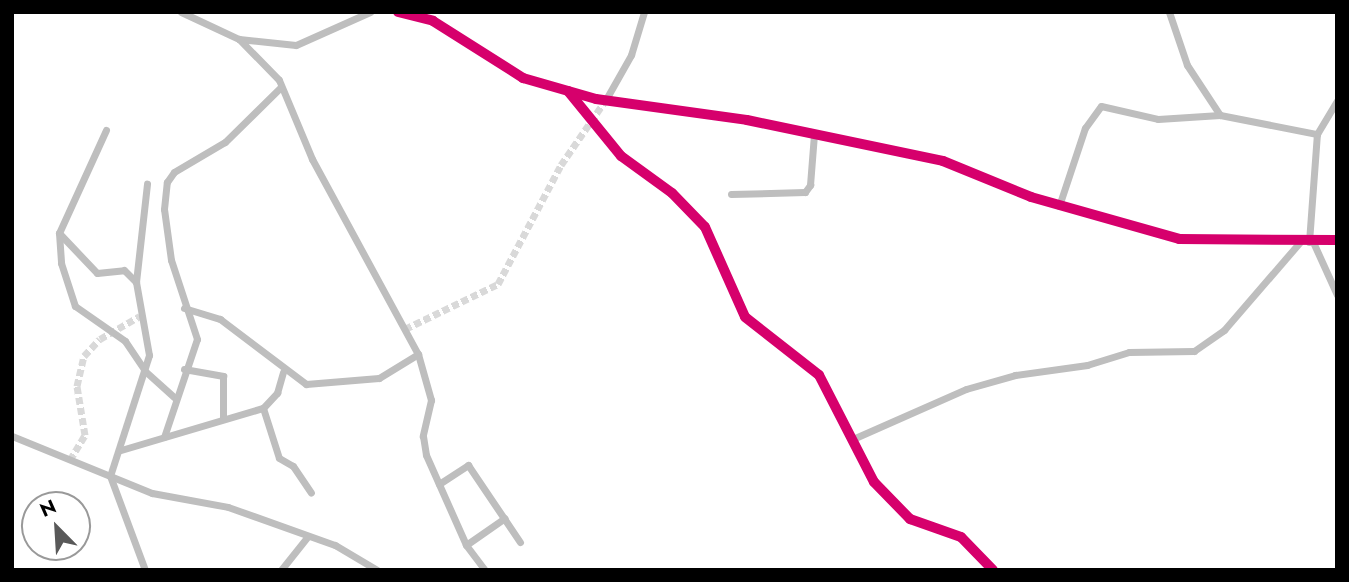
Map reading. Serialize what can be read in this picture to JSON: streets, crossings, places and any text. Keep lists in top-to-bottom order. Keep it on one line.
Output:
{"north":"top left"}
